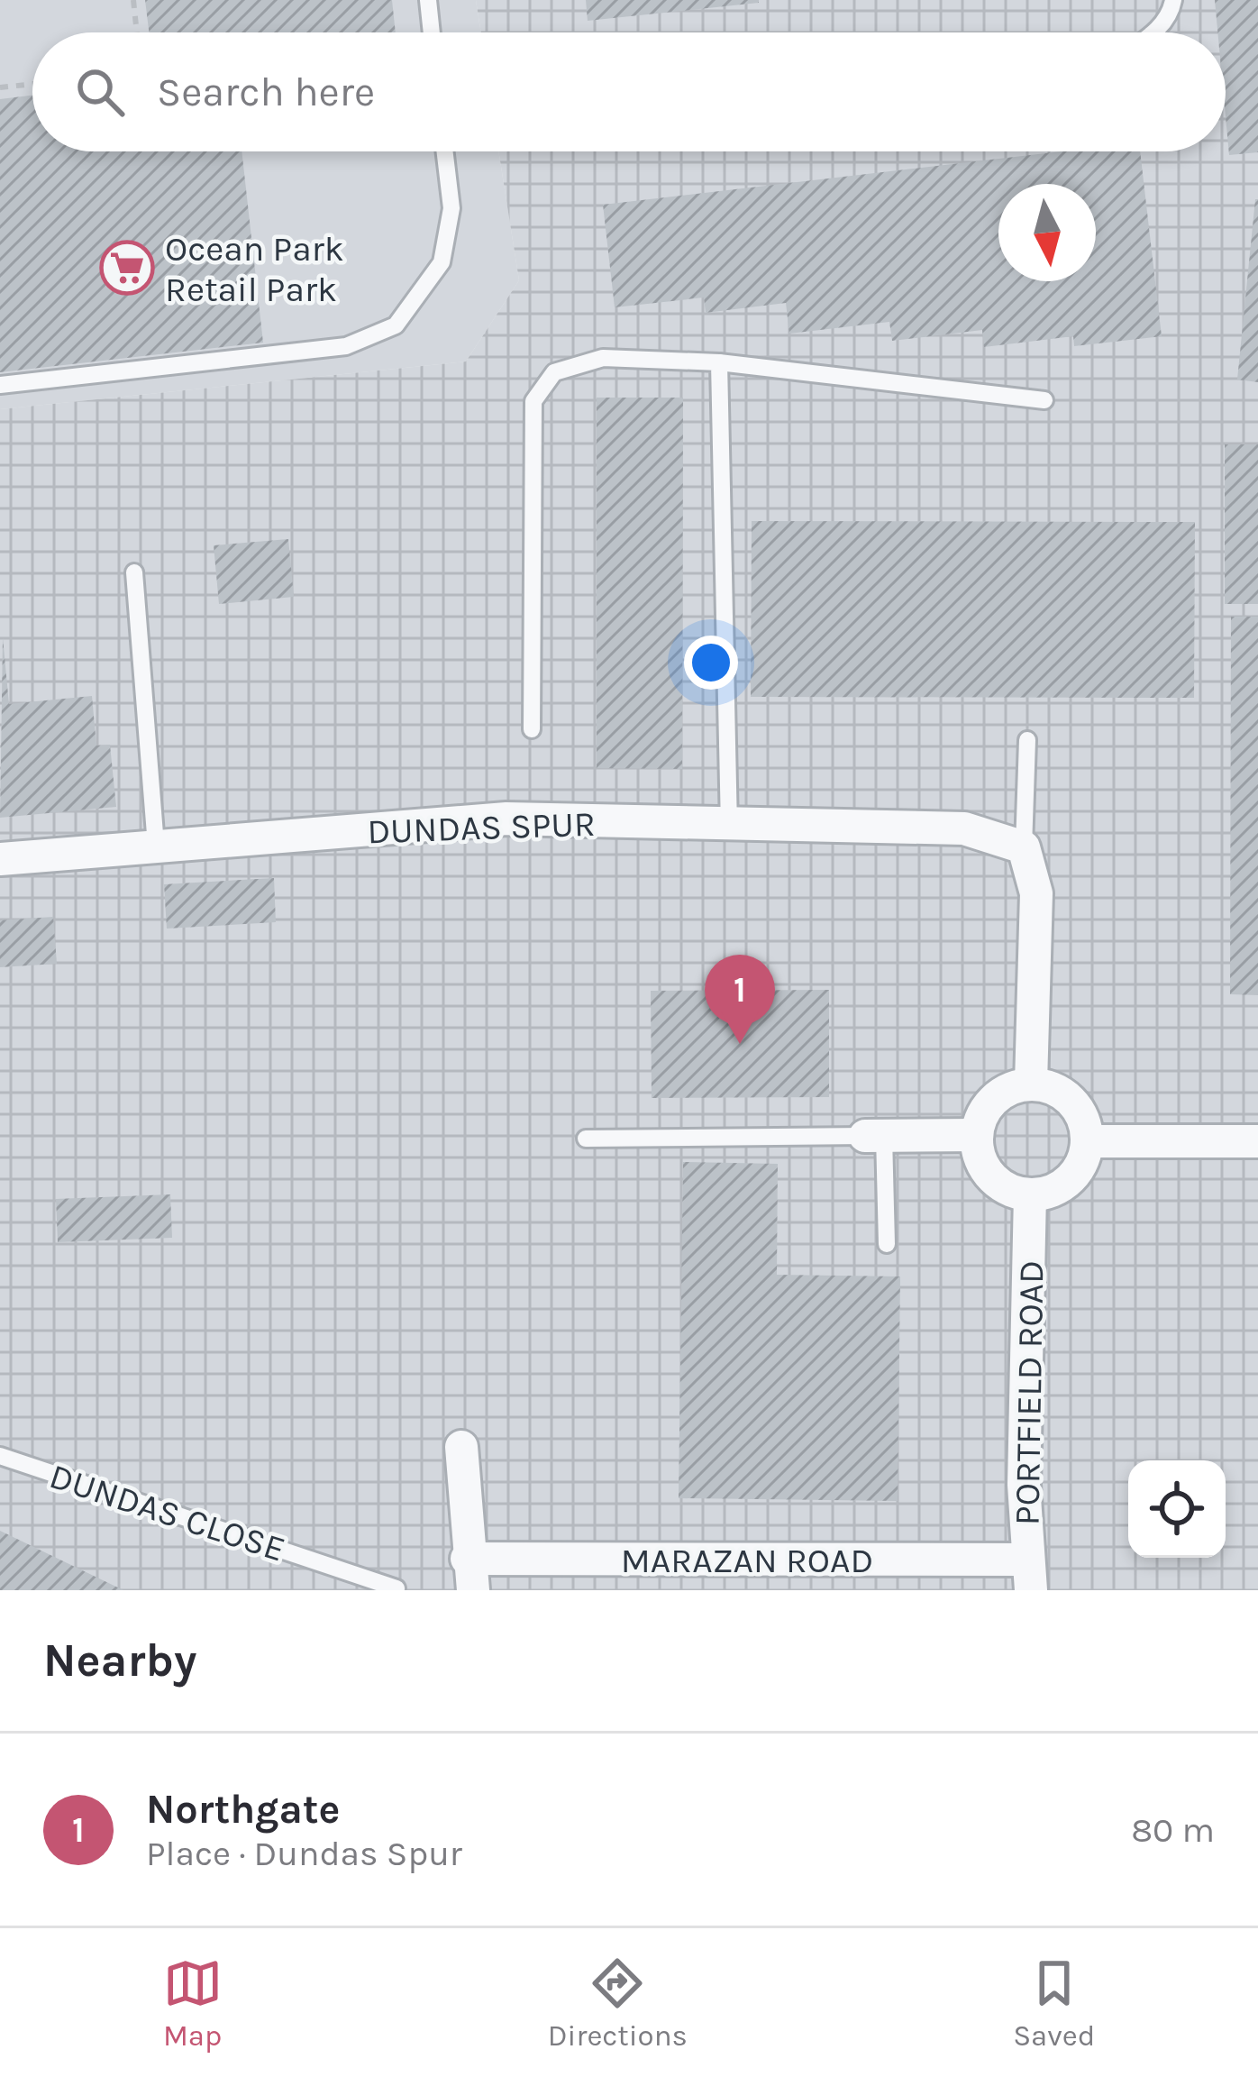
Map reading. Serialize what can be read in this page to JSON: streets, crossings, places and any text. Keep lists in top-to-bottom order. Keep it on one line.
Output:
{"streets":{"street":["DUNDAS SPUR","PORTFIELD ROAD","MARAZAN ROAD"],"lane":["DUNDAS CLOSE"]},"crossings":[["PORTFIELD ROAD","MARAZAN ROAD"]],"places":{"supermarket":["Ocean Park Retail Park"]},"north":"bottom","page":{"search":"Search here","pins":"1","heading":"Nearby","list":[{"mark":"1","name":"Northgate","note":"Place · Dundas Spur","value":"80 m"}],"nav":["Map","Directions","Saved"]}}
